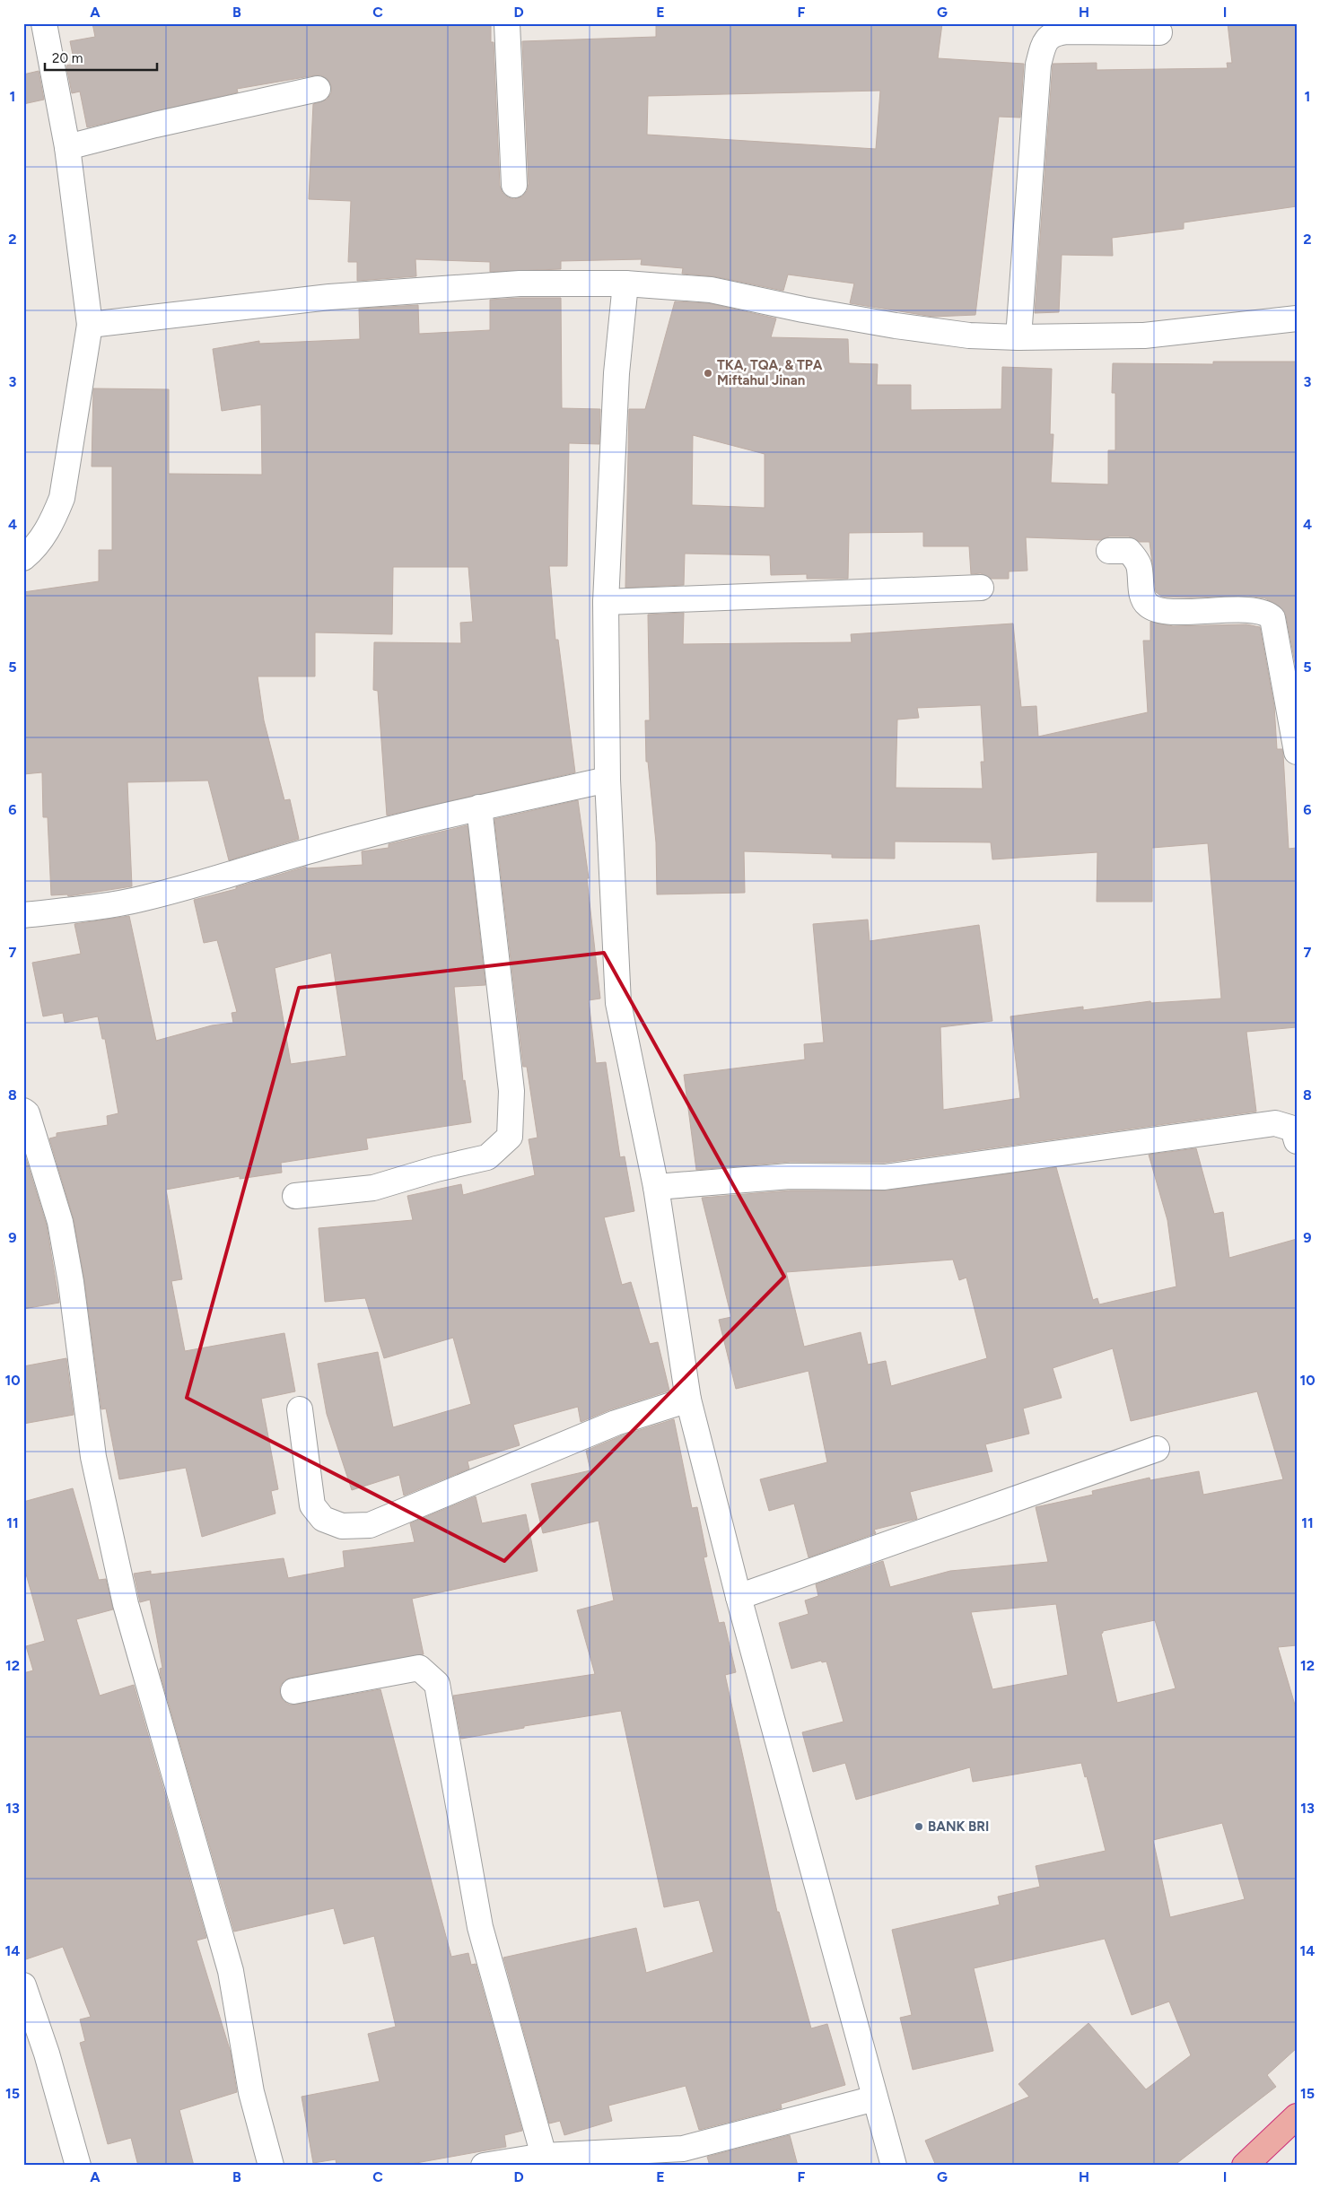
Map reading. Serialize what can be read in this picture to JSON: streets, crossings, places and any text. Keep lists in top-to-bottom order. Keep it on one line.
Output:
{"places":["TKA, TQA, & TPA Miftahul Jinan","BANK BRI"],"scale_bar":"20 m","grid":{"columns":["A","B","C","D","E","F","G","H","I"],"rows":["1","2","3","4","5","6","7","8","9","10","11","12","13","14","15"]}}
